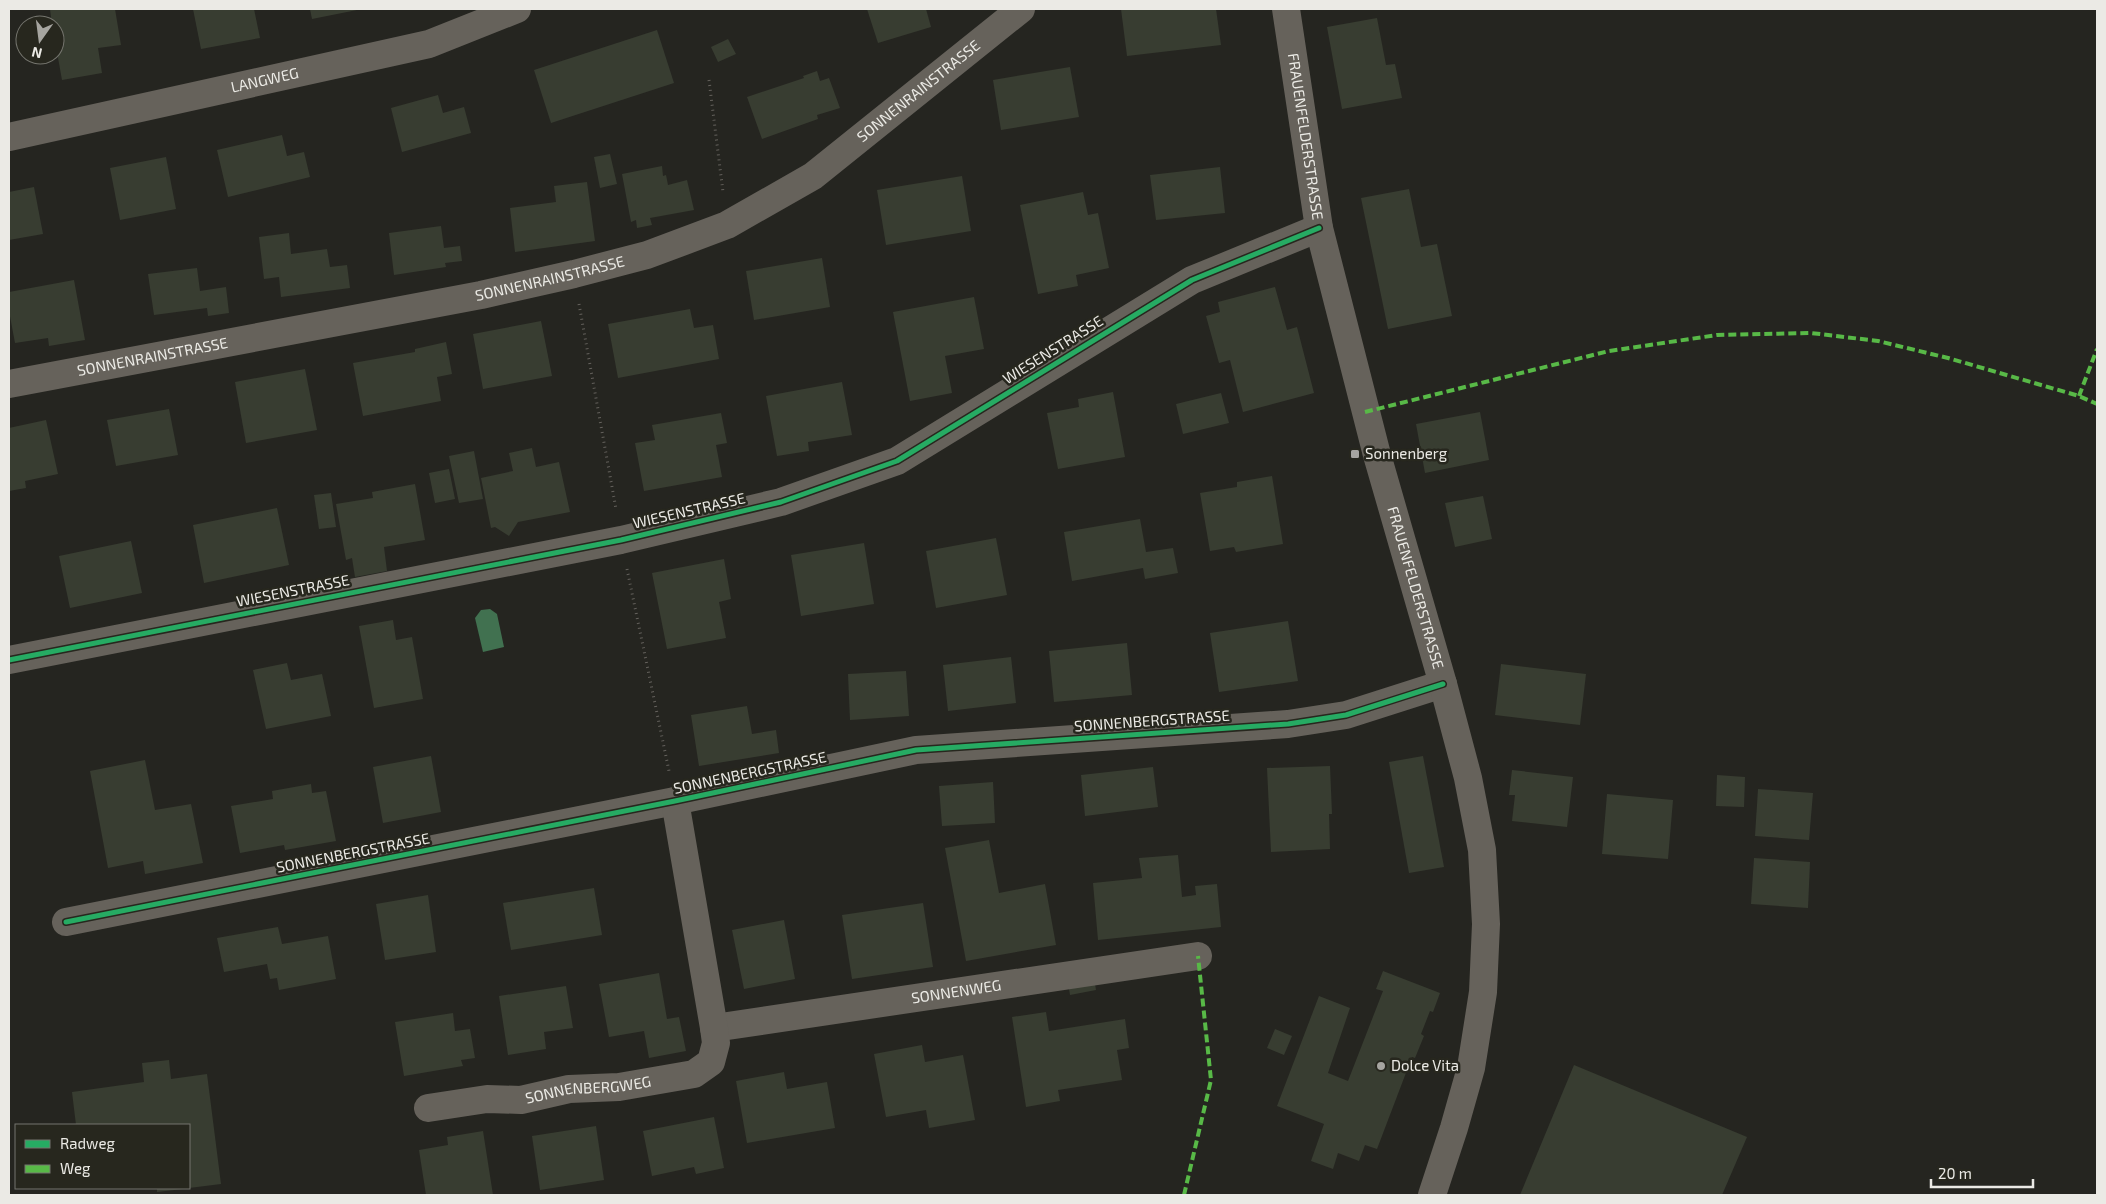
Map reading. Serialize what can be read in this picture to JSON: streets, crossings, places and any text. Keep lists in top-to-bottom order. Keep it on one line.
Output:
{"streets":{"street":["LANGWEG","SONNENRAINSTRASSE","FRAUENFELDERSTRASSE","WIESENSTRASSE","SONNENBERGSTRASSE","SONNENWEG","SONNENBERGWEG"]},"crossings":[["FRAUENFELDERSTRASSE","WIESENSTRASSE"],["FRAUENFELDERSTRASSE","SONNENBERGSTRASSE"],["SONNENBERGSTRASSE","SONNENWEG"],["SONNENBERGSTRASSE","SONNENBERGWEG"],["SONNENWEG","SONNENBERGWEG"]],"places":{"transit":["Sonnenberg"],"other":["Dolce Vita"]},"legend":["Radweg","Weg"],"scale_bar":"20 m","north":"bottom"}
